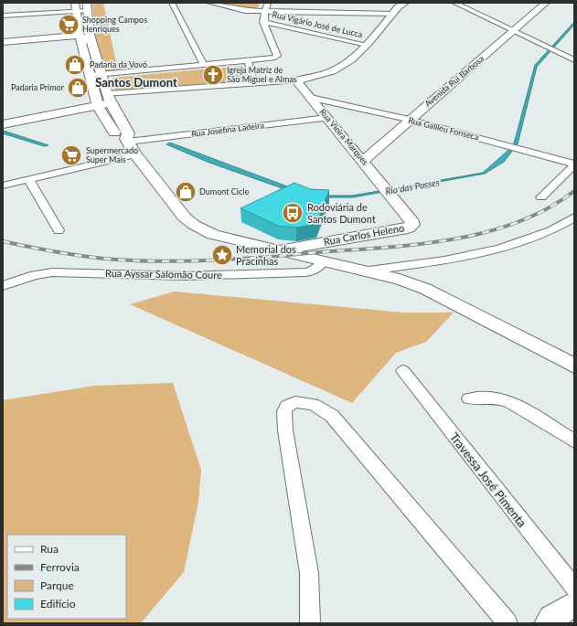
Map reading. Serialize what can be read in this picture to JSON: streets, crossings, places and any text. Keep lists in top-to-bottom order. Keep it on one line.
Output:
{"streets":{"main road":["Avenida Rui Barbosa","Rua Vieira Marques","Rua Carlos Heleno"],"street":["Rua Vigário José de Lucca","Rua Galileu Fonseca","Rua Josefina Ladeira","Rua Ayssar Salomão Coure","Travessa José Pimenta"]},"crossings":[["Avenida Rui Barbosa","Rua Galileu Fonseca"],["Avenida Rui Barbosa","Rua Vieira Marques"],["Rua Galileu Fonseca","Rua Vieira Marques"],["Rua Josefina Ladeira","Rua Vieira Marques"],["Rua Vieira Marques","Rua Carlos Heleno"]],"districts":["Santos Dumont"],"water":["Rio das Posses"],"places":{"supermarket":["Shopping Campos Henriques","Supermercado Super Mais"],"shop":["Padaria da Vovó","Padaria Primor","Dumont Cicle"],"church":["Igreja Matriz de São Miguel e Almas"],"bus stop":["Rodoviária de Santos Dumont"],"place":["Memorial dos Pracinhas"]},"legend":["Rua","Ferrovia","Parque","Edifício"]}
